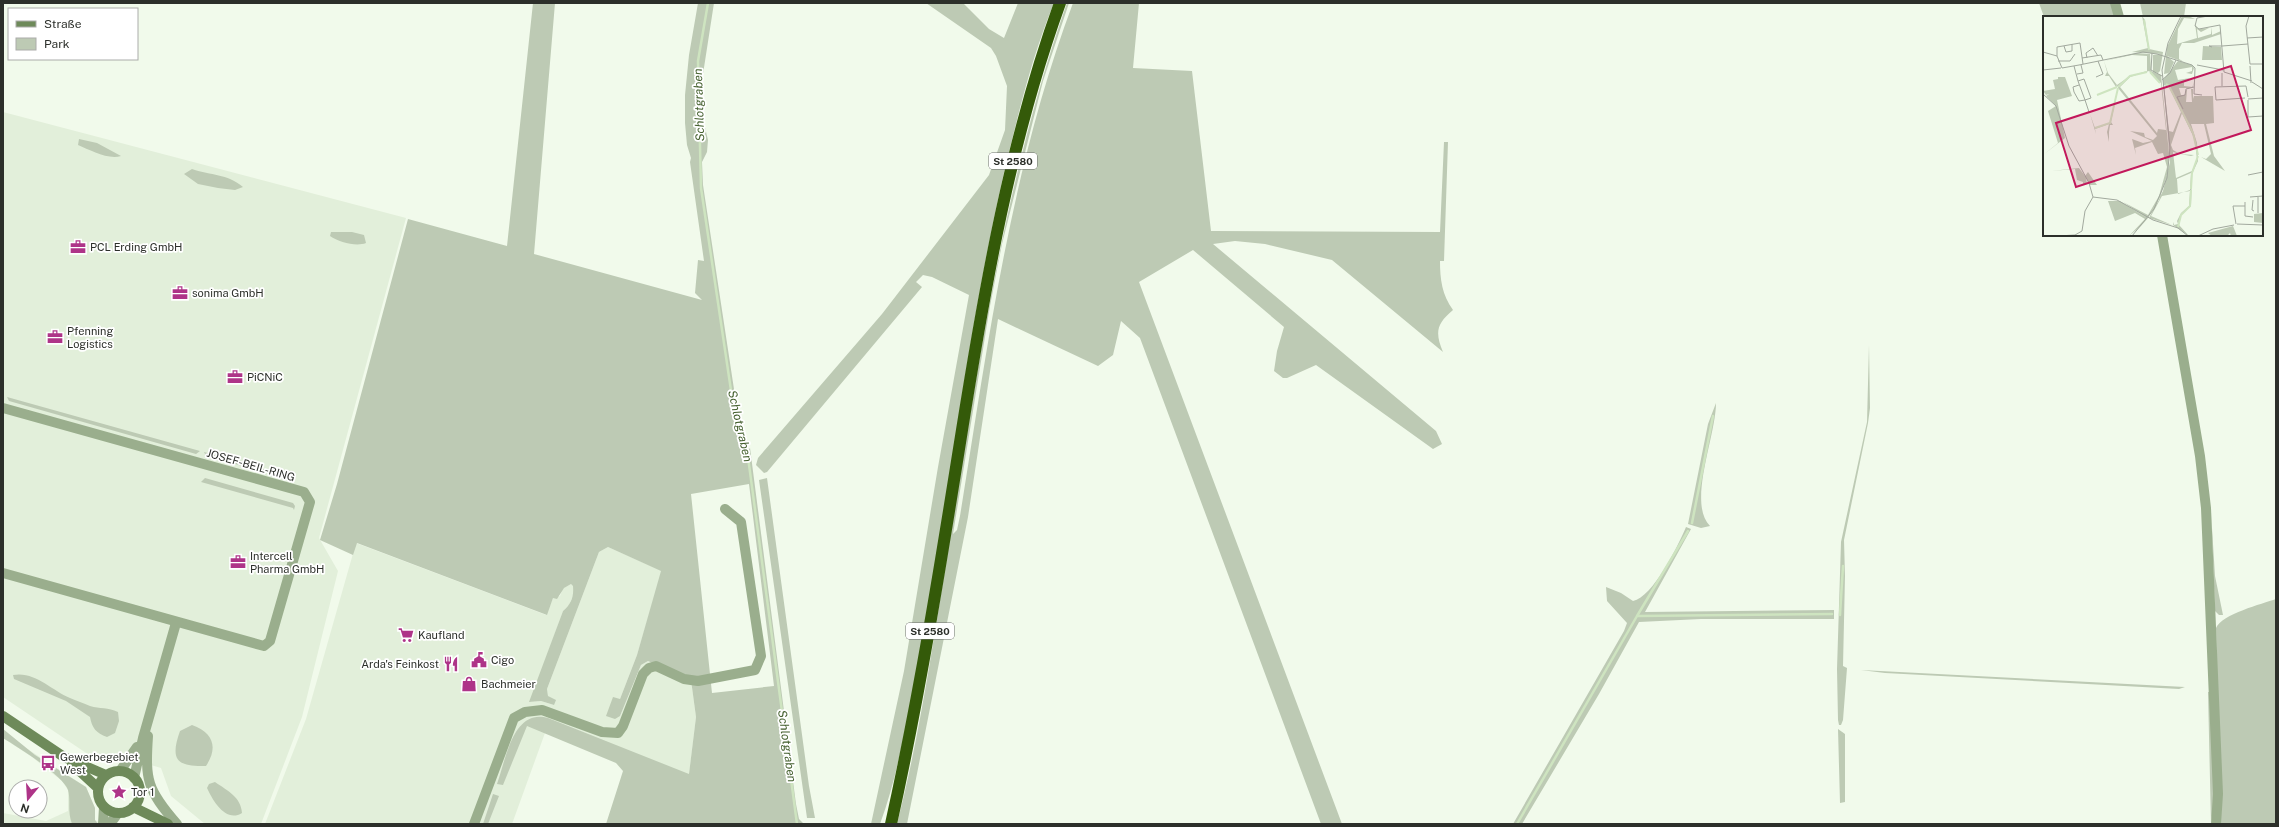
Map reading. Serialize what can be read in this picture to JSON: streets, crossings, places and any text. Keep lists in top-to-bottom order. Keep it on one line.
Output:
{"streets":{"highway":["St 2580"],"street":["JOSEF-BEIL-RING"]},"water":["Schlotgraben"],"places":{"office":["PCL Erding GmbH","sonima GmbH","Pfenning Logistics","PiCNiC","Intercell Pharma GmbH"],"supermarket":["Kaufland"],"public building":["Cigo"],"restaurant":["Arda's Feinkost"],"shop":["Bachmeier"],"bus stop":["Gewerbegebiet West"],"place":["Tor 1"]},"legend":["Straße","Park"],"north":"bottom"}
